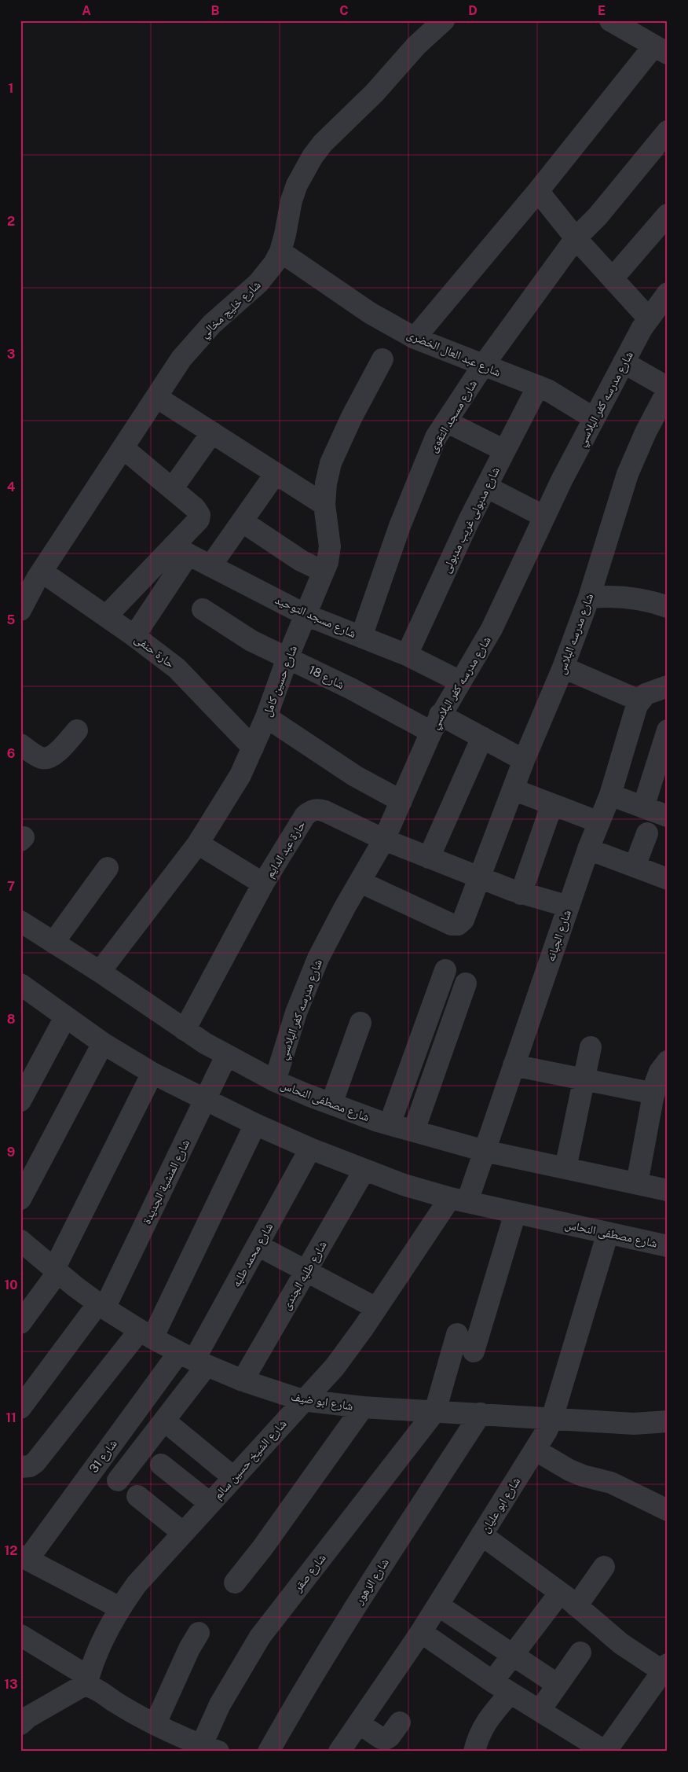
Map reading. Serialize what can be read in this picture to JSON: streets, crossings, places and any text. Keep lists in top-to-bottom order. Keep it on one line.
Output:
{"streets":{"street":["شارع خليج مخالي","شارع عبد العال الخضرى","شارع مدرسه كفر البلاسي","شارع مسجد التقوى","شارع مدبولى غريب مدبولى","شارع مسجد التوحيد","شارع مدرسه البلاس","حارة حنفى","شارع 18","شارع حسين كامل","حارة عبد الدايم","شارع الجبانه","شارع مصطفى النحاس","شارع المنشية الجديدة","شارع محمد طلبه","شارع طلبه الجندى","شارع ابو ضيف","شارع 31","شارع الشيخ حسين سالم","شارع ابو عليان","شارع صقر","شارع الزهور"]},"crossings":[["شارع خليج مخالي","شارع عبد العال الخضرى"],["شارع خليج مخالي","حارة حنفى"],["شارع عبد العال الخضرى","شارع مدرسه كفر البلاسي"],["شارع عبد العال الخضرى","شارع مسجد التقوى"],["شارع عبد العال الخضرى","شارع مدبولى غريب مدبولى"],["شارع مدرسه كفر البلاسي","شارع مسجد التوحيد"],["شارع مدرسه كفر البلاسي","شارع مدرسه البلاس"],["شارع مدرسه كفر البلاسي","شارع 18"],["شارع مدرسه كفر البلاسي","حارة عبد الدايم"],["شارع مدرسه كفر البلاسي","شارع مصطفى النحاس"],["شارع مسجد التقوى","شارع مسجد التوحيد"],["شارع مدبولى غريب مدبولى","شارع مسجد التوحيد"],["شارع مسجد التوحيد","شارع حسين كامل"],["شارع مدرسه البلاس","شارع 18"],["شارع مدرسه البلاس","حارة عبد الدايم"],["حارة حنفى","شارع حسين كامل"],["شارع 18","شارع حسين كامل"],["شارع حسين كامل","شارع مصطفى النحاس"],["حارة عبد الدايم","شارع الجبانه"],["حارة عبد الدايم","شارع مصطفى النحاس"],["شارع الجبانه","شارع مصطفى النحاس"],["شارع الجبانه","شارع الشيخ حسين سالم"],["شارع مصطفى النحاس","شارع المنشية الجديدة"],["شارع مصطفى النحاس","شارع محمد طلبه"],["شارع مصطفى النحاس","شارع طلبه الجندى"],["شارع مصطفى النحاس","شارع الشيخ حسين سالم"],["شارع مصطفى النحاس","شارع ابو عليان"],["شارع المنشية الجديدة","شارع ابو ضيف"],["شارع محمد طلبه","شارع ابو ضيف"],["شارع محمد طلبه","شارع 31"],["شارع طلبه الجندى","شارع ابو ضيف"],["شارع ابو ضيف","شارع 31"],["شارع ابو ضيف","شارع الشيخ حسين سالم"],["شارع ابو ضيف","شارع ابو عليان"],["شارع ابو ضيف","شارع صقر"],["شارع ابو ضيف","شارع الزهور"]],"grid":{"columns":["A","B","C","D","E"],"rows":["1","2","3","4","5","6","7","8","9","10","11","12","13"]}}
